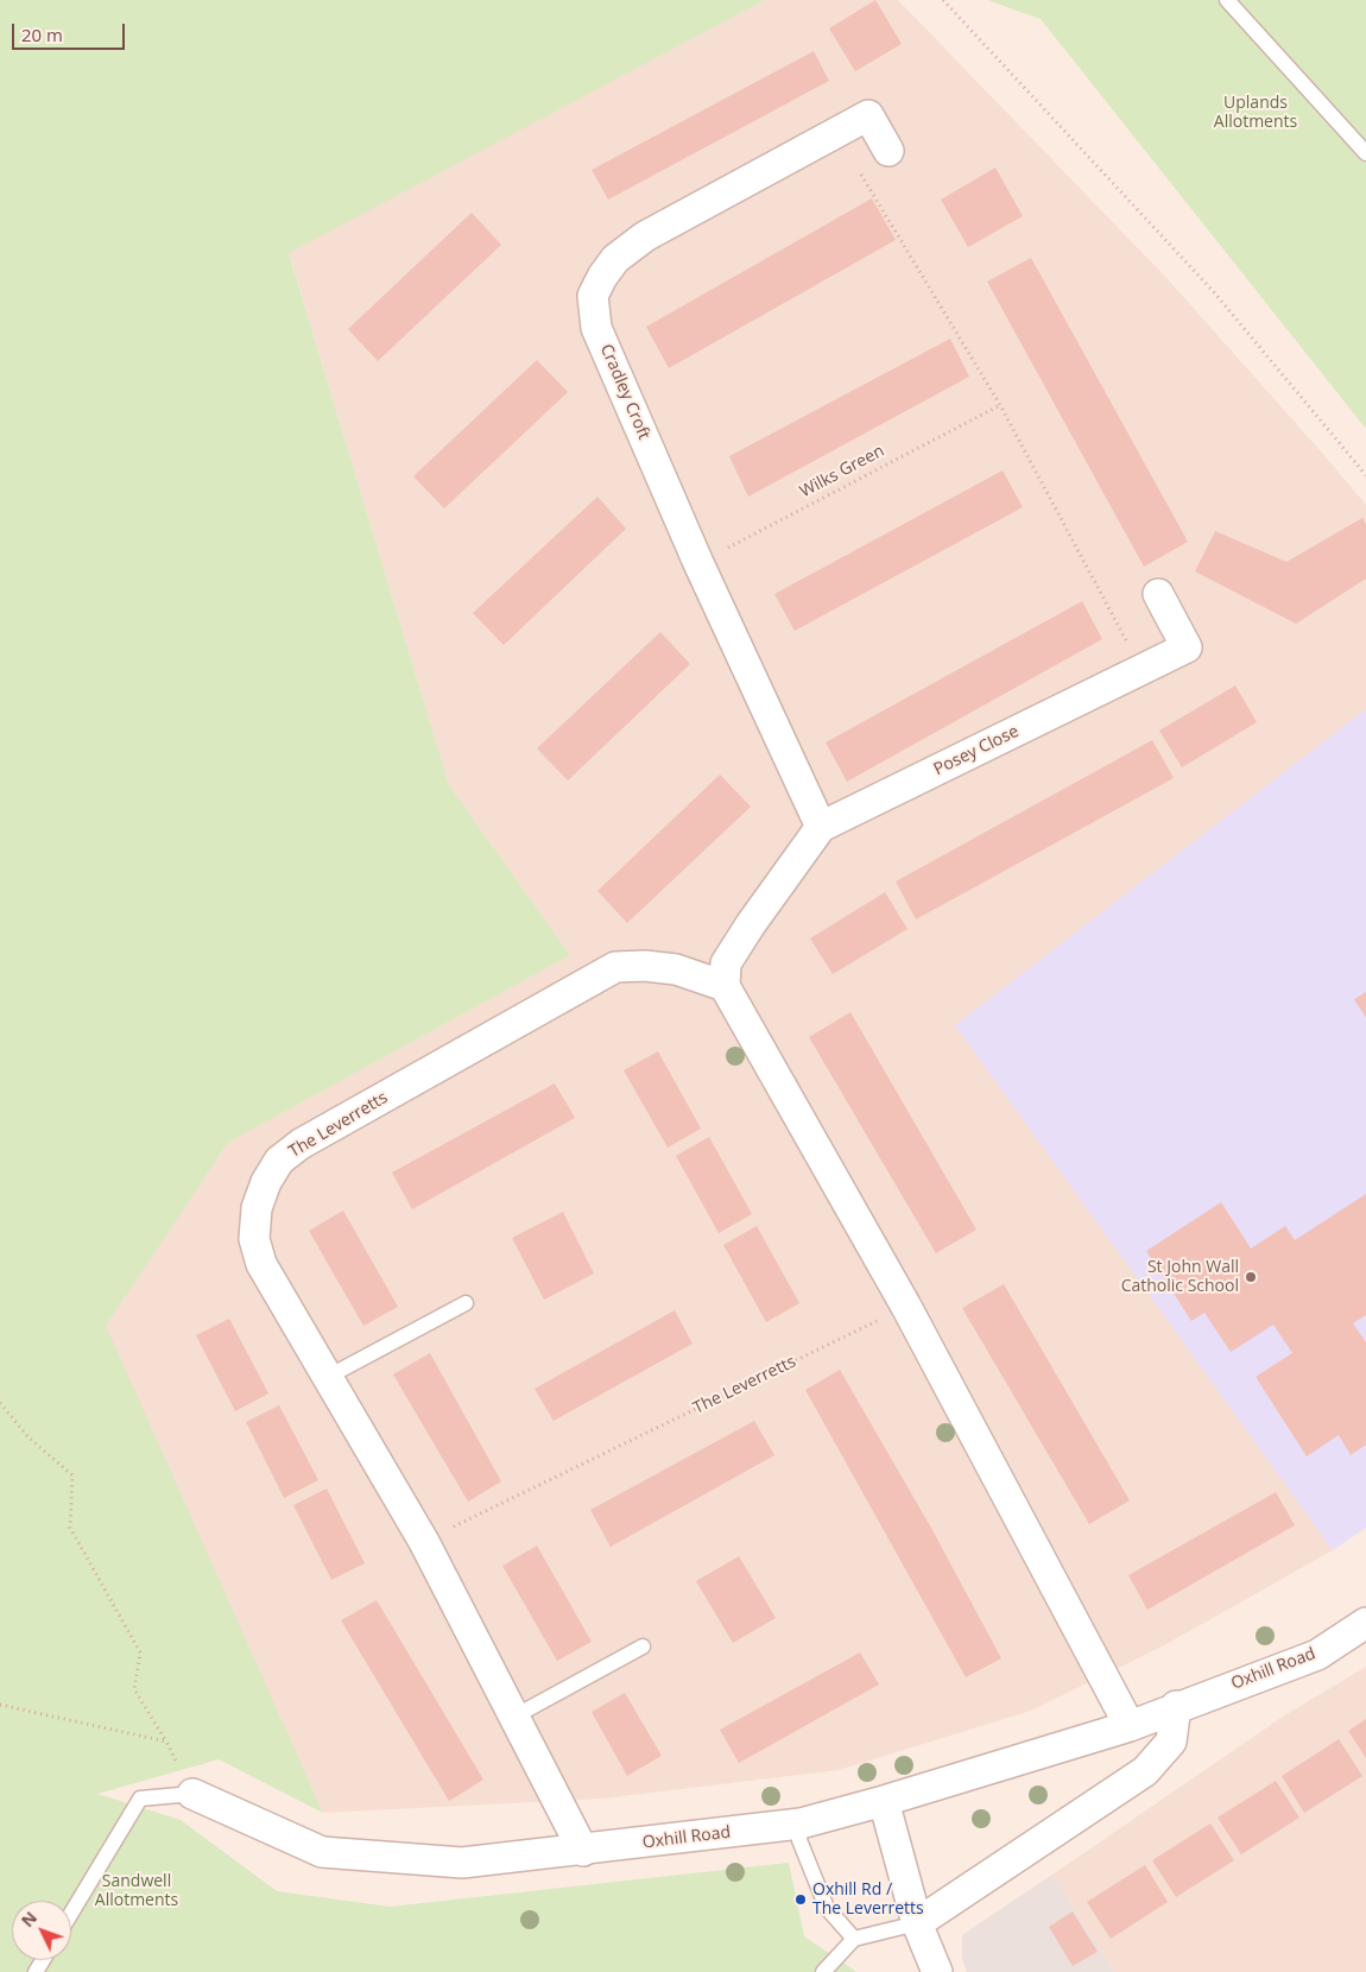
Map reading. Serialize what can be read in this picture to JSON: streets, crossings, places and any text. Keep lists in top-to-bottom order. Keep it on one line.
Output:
{"streets":{"street":["Cradley Croft","Posey Close","The Leverretts","Oxhill Road"],"path":["Wilks Green"]},"crossings":[["Cradley Croft","Wilks Green"],["Cradley Croft","Posey Close"],["Posey Close","The Leverretts"],["The Leverretts","Oxhill Road"]],"parks":["Uplands Allotments","Sandwell Allotments"],"places":["St John Wall Catholic School","Oxhill Rd / The Leverretts"],"scale_bar":"20 m","north":"top left"}
